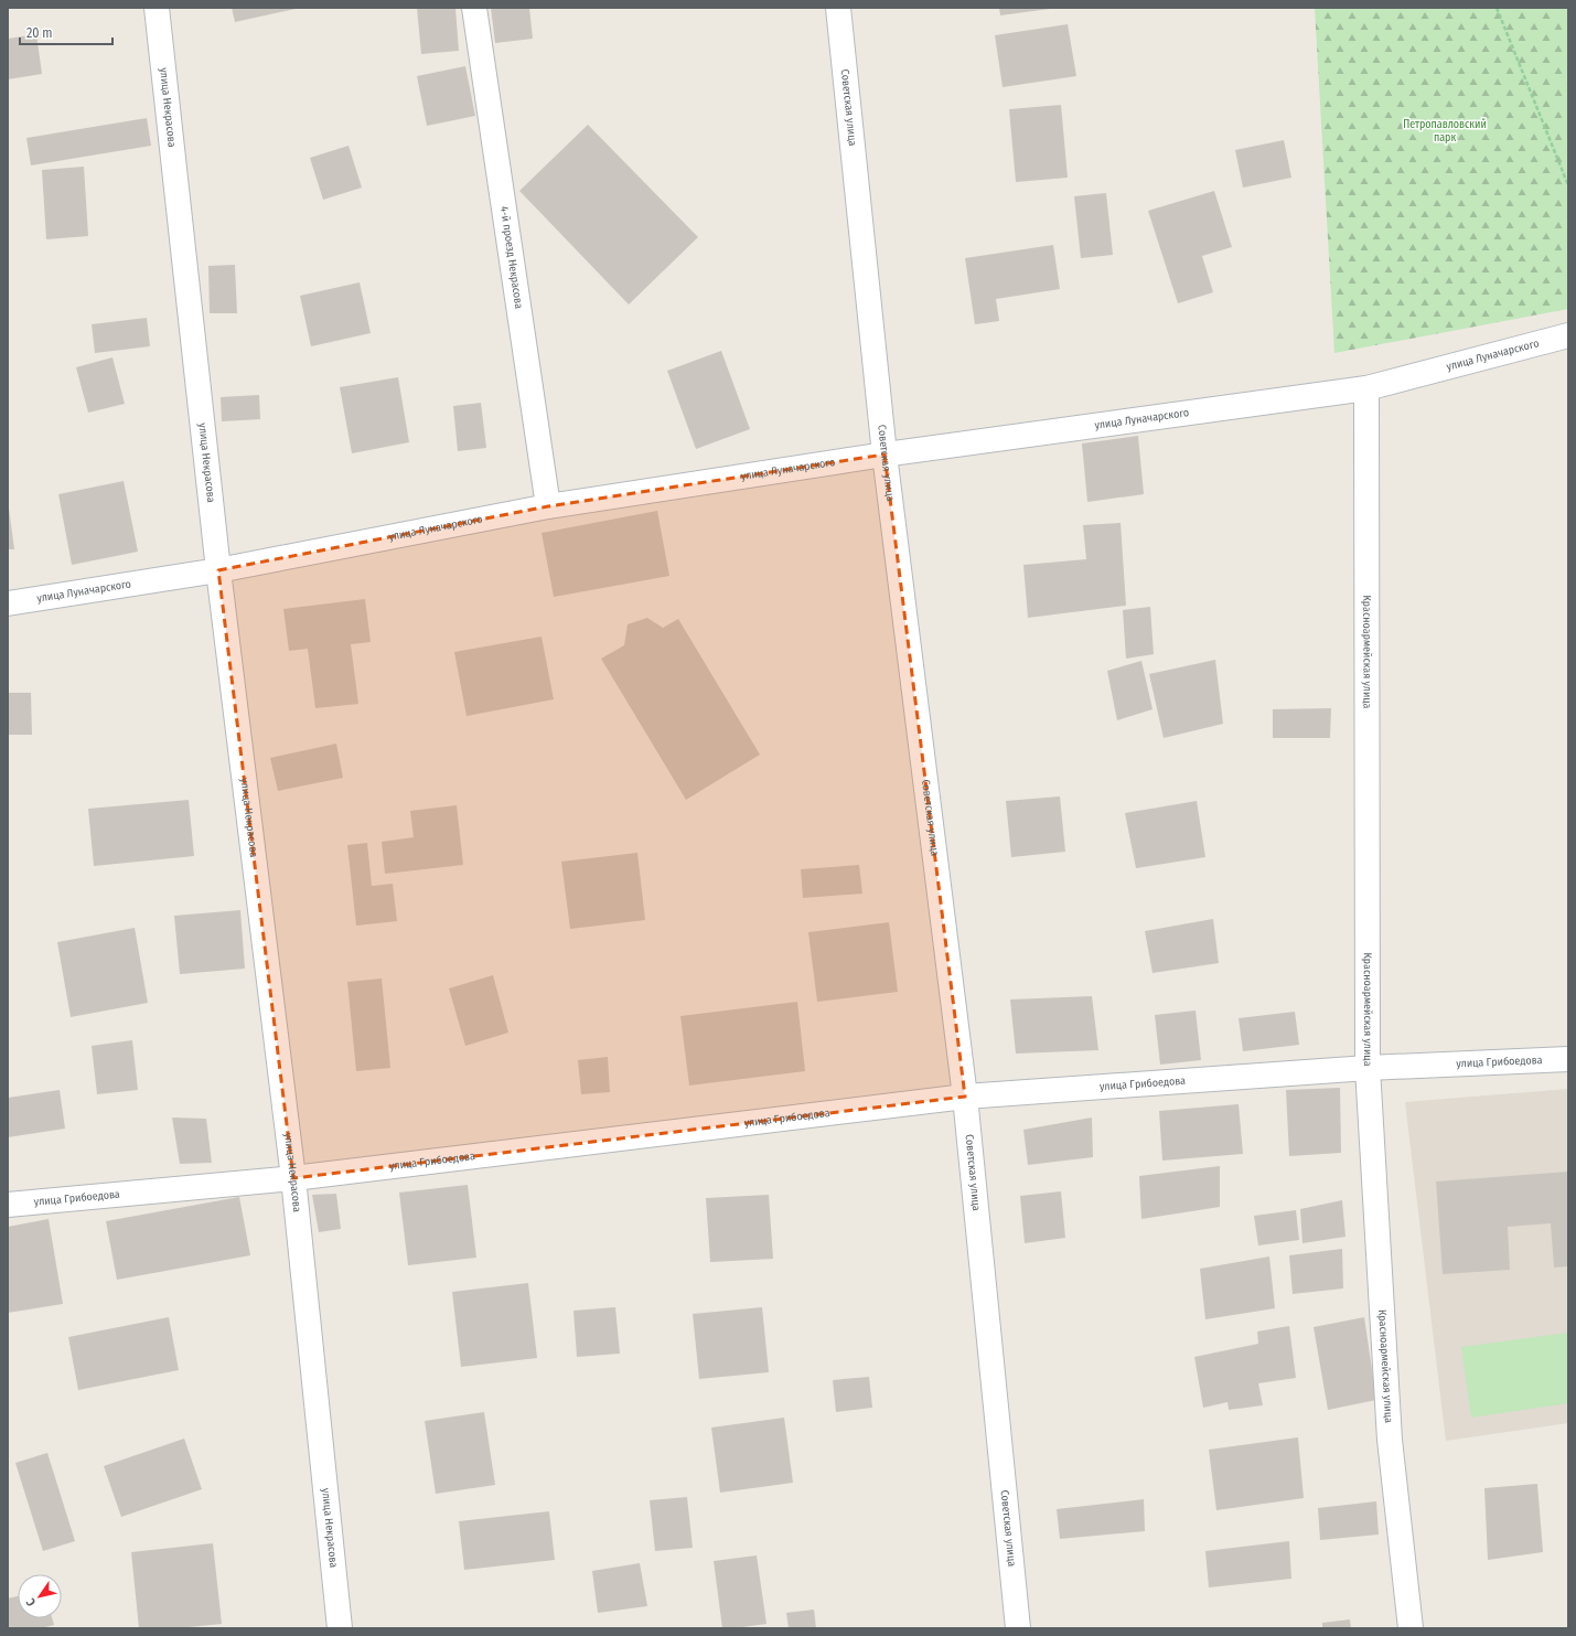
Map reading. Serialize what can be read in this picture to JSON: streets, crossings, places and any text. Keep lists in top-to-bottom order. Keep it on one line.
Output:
{"streets":{"street":["улица Некрасова","Советская улица","4-й проезд Некрасова","улица Луначарского","Красноармейская улица","улица Грибоедова"]},"crossings":[["улица Некрасова","улица Луначарского"],["улица Некрасова","улица Грибоедова"],["Советская улица","улица Луначарского"],["Советская улица","улица Грибоедова"],["4-й проезд Некрасова","улица Луначарского"],["улица Луначарского","Красноармейская улица"],["Красноармейская улица","улица Грибоедова"]],"parks":["Петропавловский парк"],"scale_bar":"20 m","north":"bottom left"}
